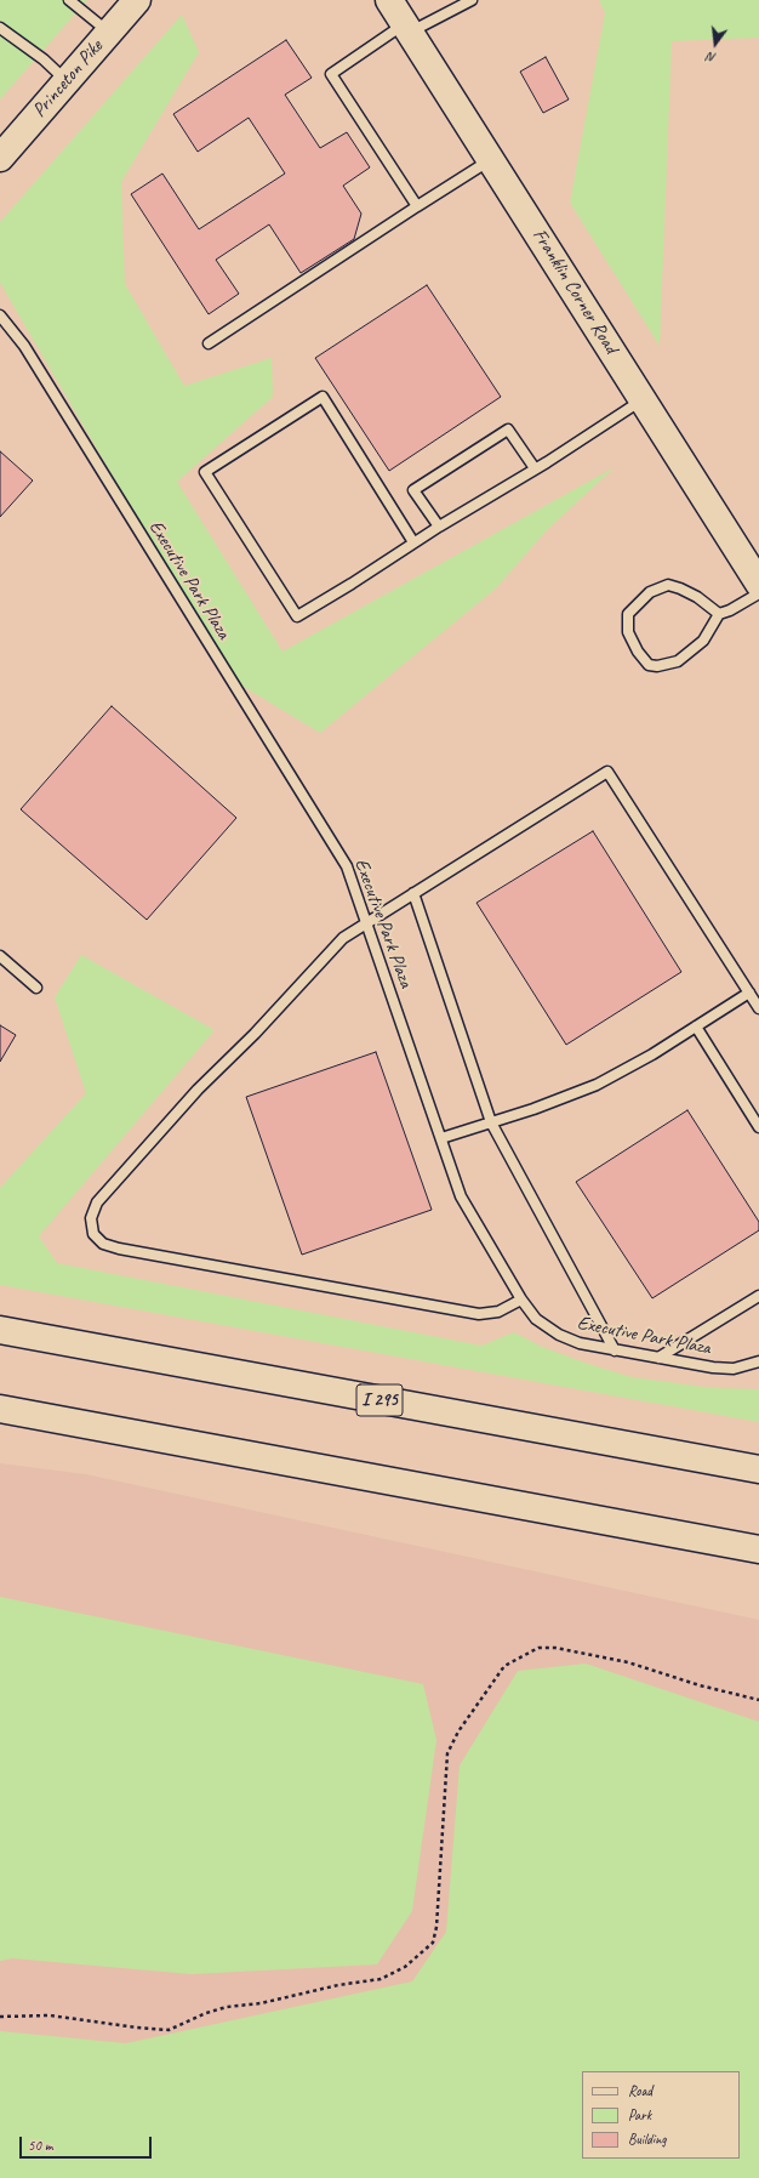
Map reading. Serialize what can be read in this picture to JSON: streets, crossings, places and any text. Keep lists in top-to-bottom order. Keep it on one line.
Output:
{"streets":{"main road":["Princeton Pike","Franklin Corner Road","I 295"],"lane":["Executive Park Plaza"]},"legend":["Road","Park","Building"],"scale_bar":"50 m","north":"bottom"}
